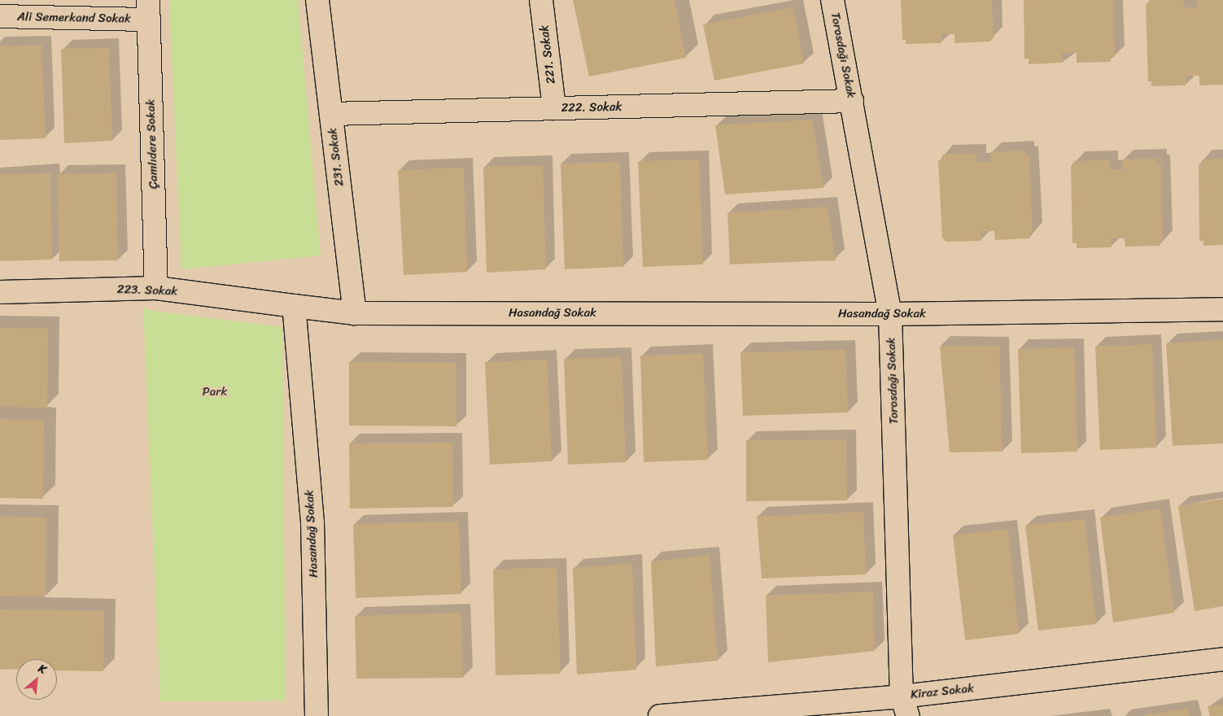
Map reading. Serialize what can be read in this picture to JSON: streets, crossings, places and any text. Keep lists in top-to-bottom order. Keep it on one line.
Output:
{"streets":{"street":["Ali Semerkand Sokak","221. Sokak","Torosdağı Sokak","222. Sokak","Çamlıdere Sokak","231. Sokak","223. Sokak","Hasandağ Sokak","Kiraz Sokak"]},"crossings":[["Ali Semerkand Sokak","Çamlıdere Sokak"],["221. Sokak","222. Sokak"],["Torosdağı Sokak","222. Sokak"],["Torosdağı Sokak","Hasandağ Sokak"],["Torosdağı Sokak","Kiraz Sokak"],["222. Sokak","231. Sokak"],["Çamlıdere Sokak","223. Sokak"],["231. Sokak","Hasandağ Sokak"],["223. Sokak","Hasandağ Sokak"]],"parks":["Park"],"north":"top right"}
